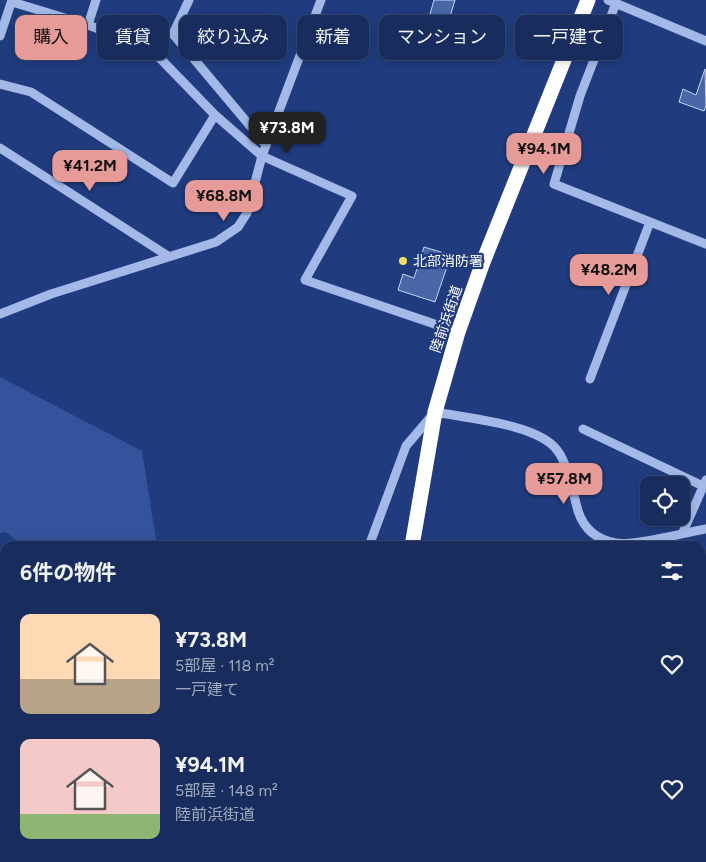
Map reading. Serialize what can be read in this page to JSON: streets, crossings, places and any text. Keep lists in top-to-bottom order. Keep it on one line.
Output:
{"streets":{"highway":["陸前浜街道"]},"places":["北部消防署"],"page":{"chip":["購入","賃貸","絞り込み","新着","マンション","一戸建て"],"price":["¥73.8M","¥94.1M","¥41.2M","¥68.8M","¥48.2M","¥57.8M"],"heading":"6件の物件","list":[{"name":"¥73.8M","note":"5部屋 · 118 m² · 一戸建て"},{"name":"¥94.1M","note":"5部屋 · 148 m² · 陸前浜街道"}]}}
